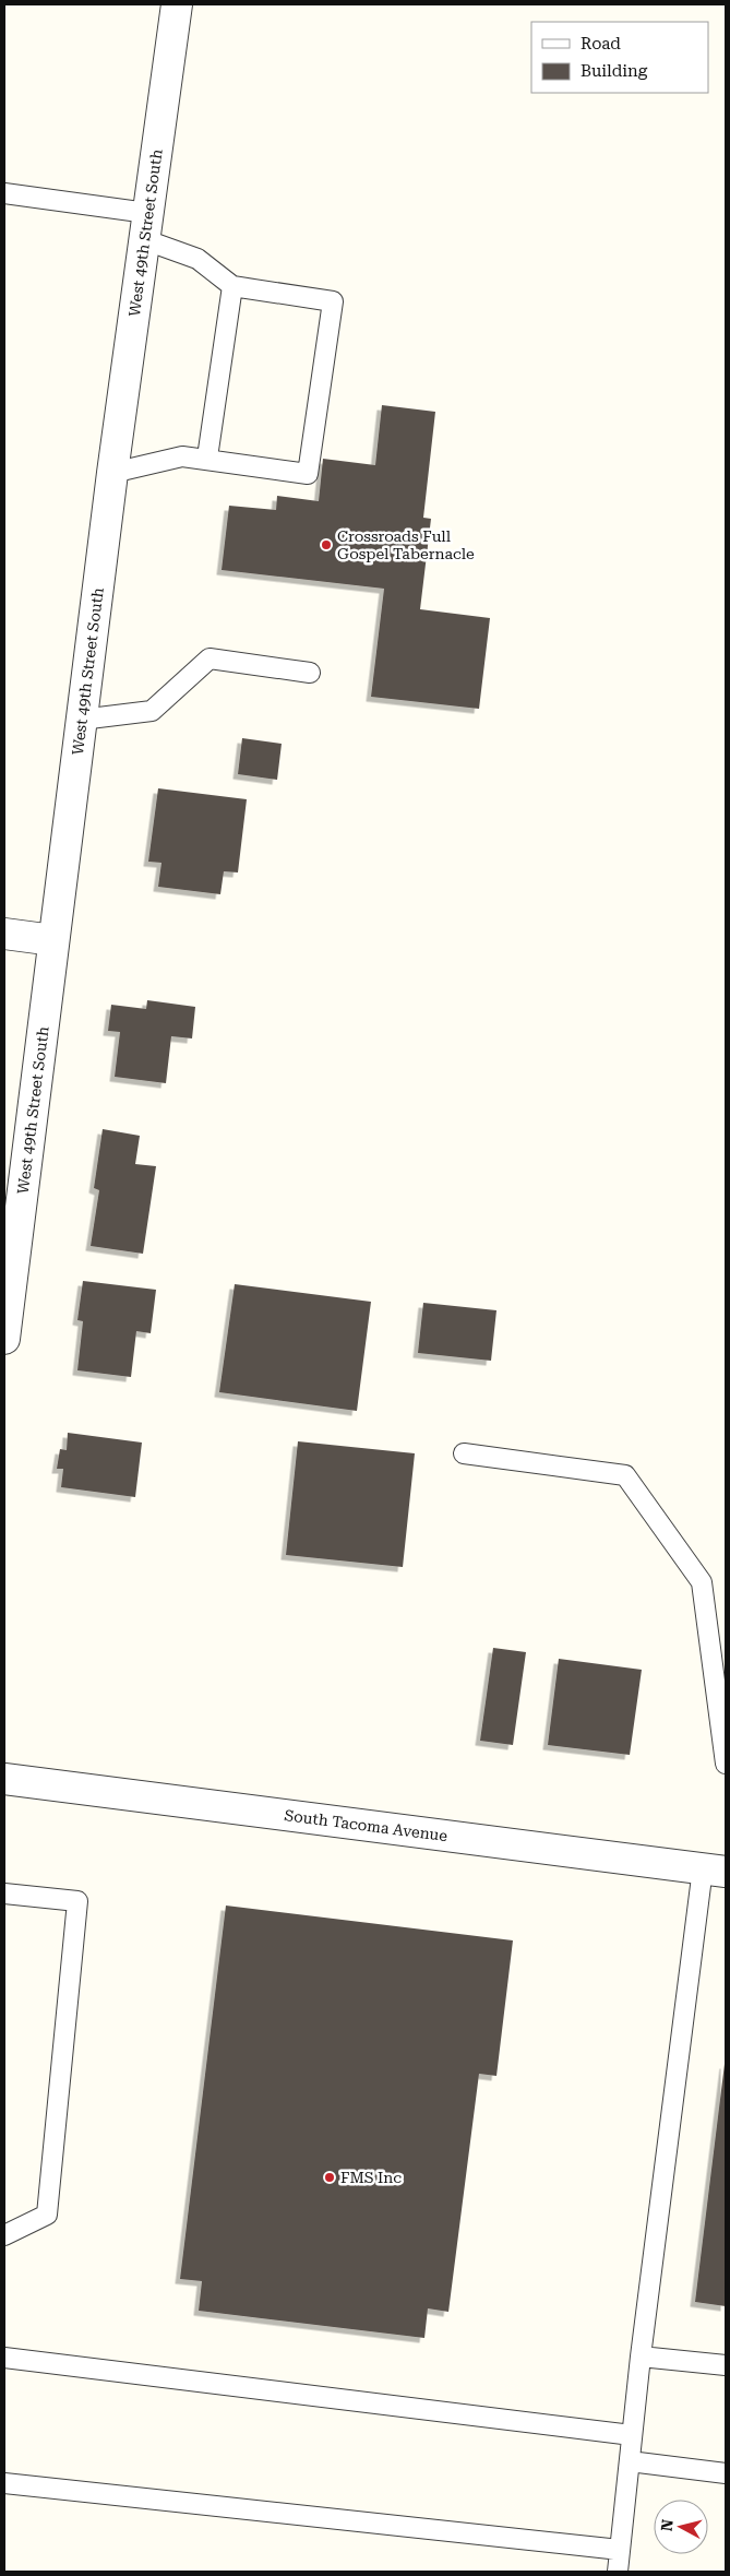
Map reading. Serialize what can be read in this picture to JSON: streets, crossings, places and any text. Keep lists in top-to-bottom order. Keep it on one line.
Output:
{"streets":{"street":["West 49th Street South","South Tacoma Avenue"]},"places":["Crossroads Full Gospel Tabernacle","FMS Inc"],"legend":["Road","Building"],"north":"left"}
